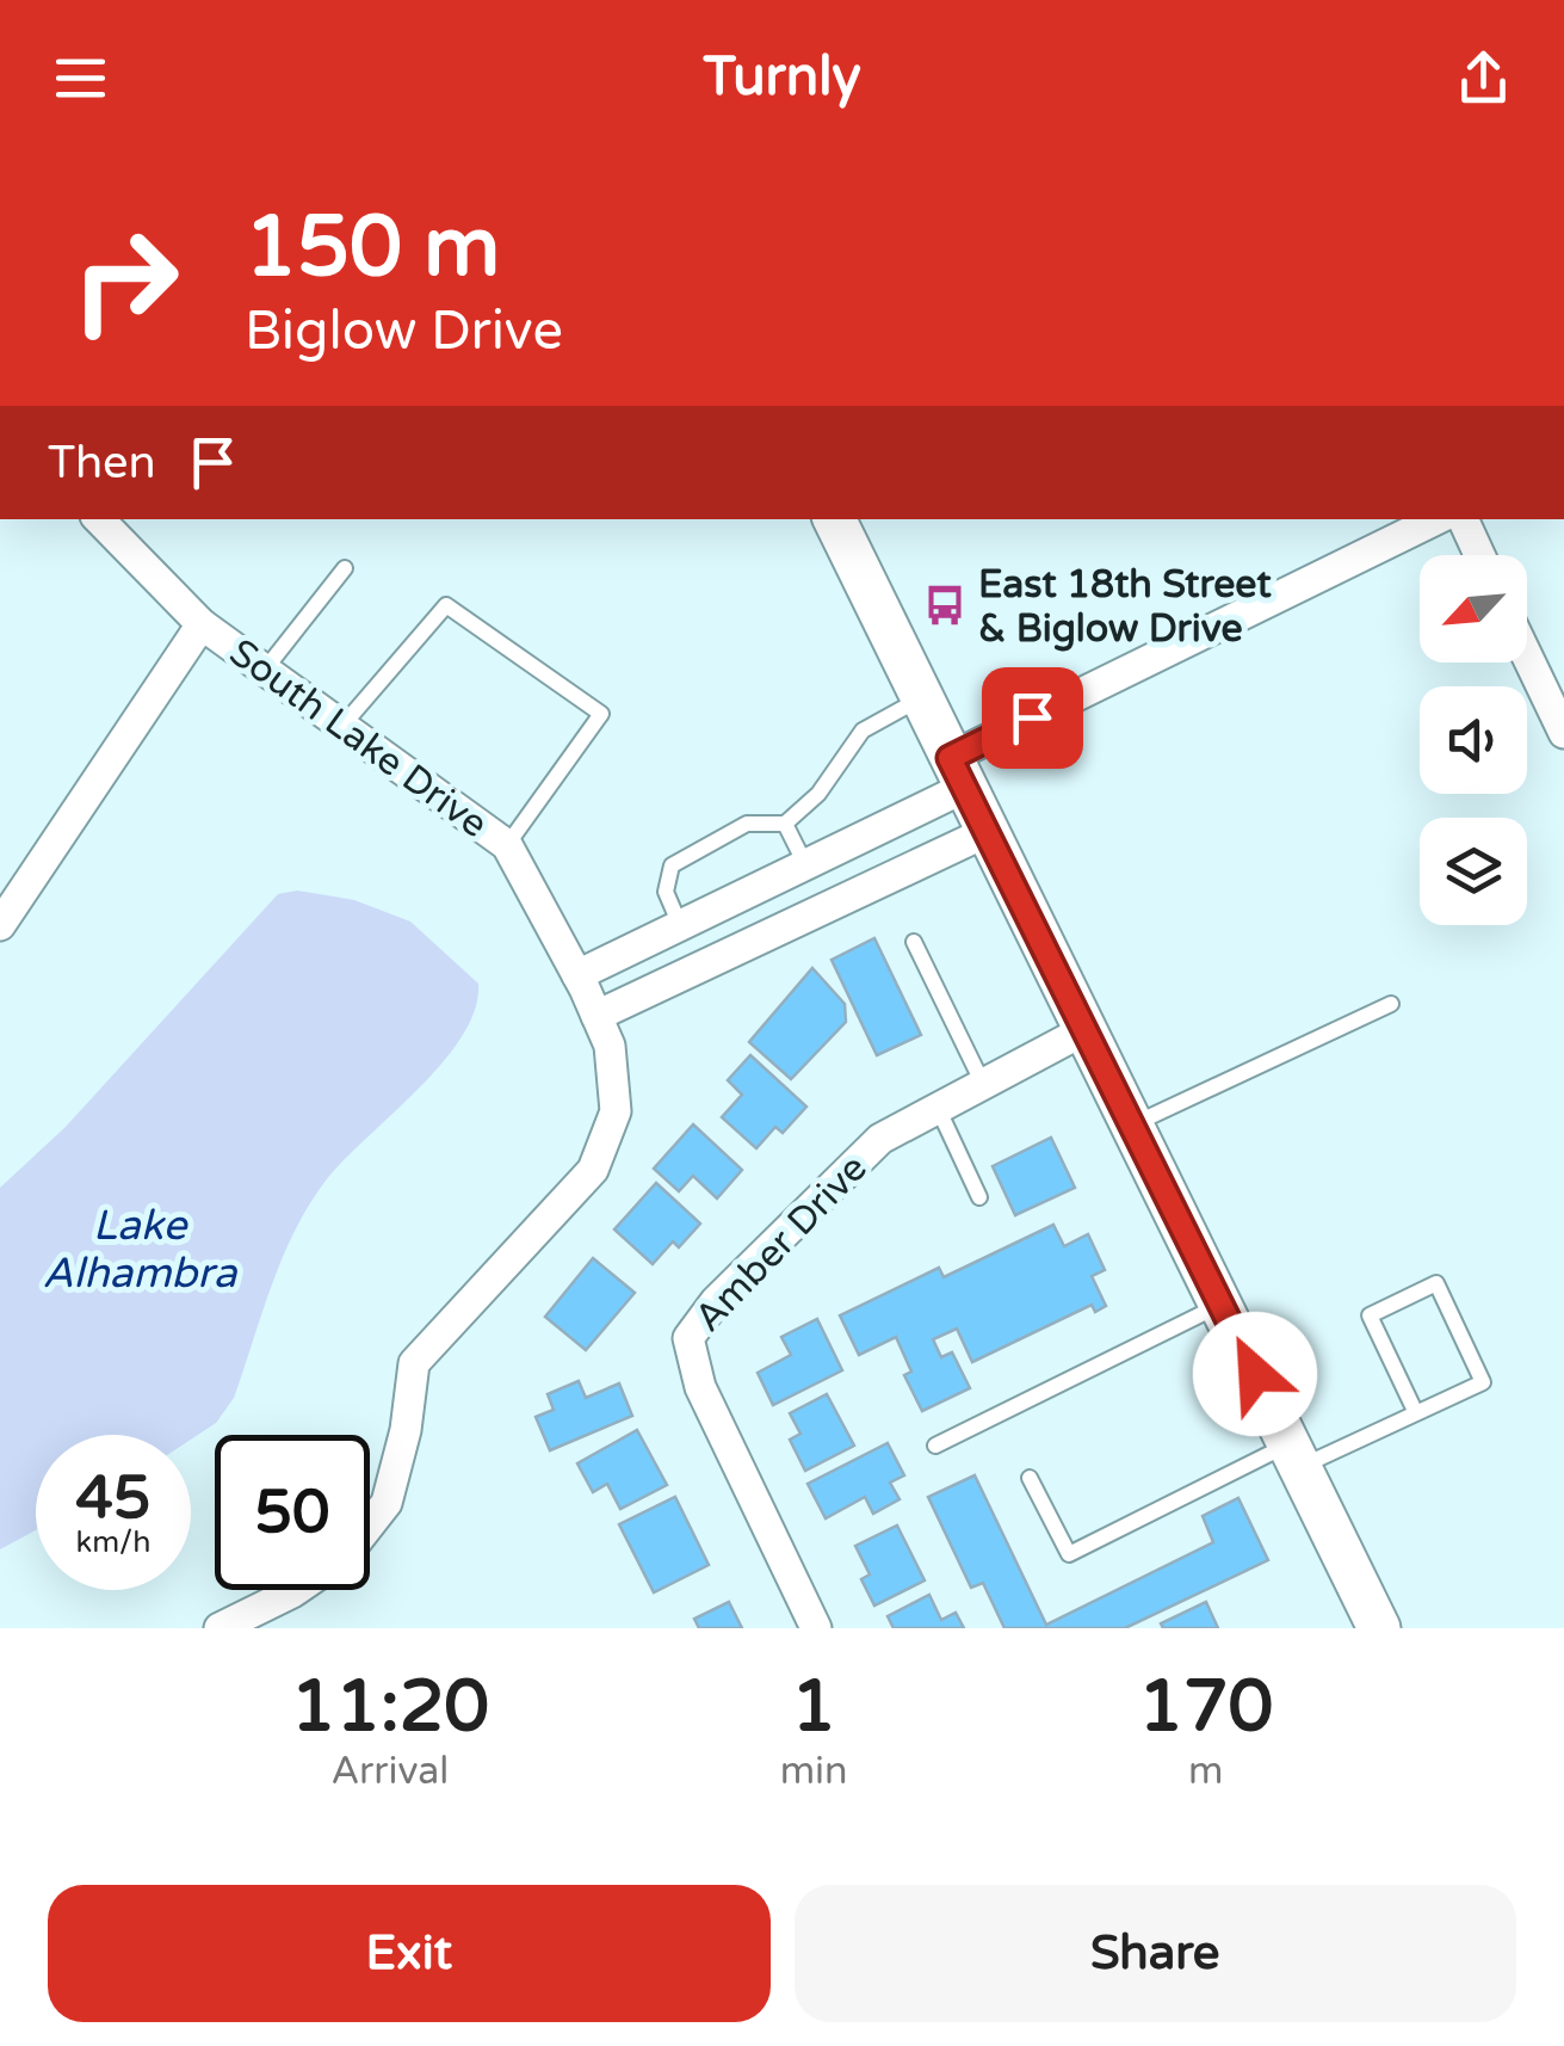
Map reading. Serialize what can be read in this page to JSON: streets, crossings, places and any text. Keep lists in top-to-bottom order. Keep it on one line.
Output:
{"streets":{"street":["South Lake Drive","Amber Drive"]},"water":["Lake Alhambra"],"places":{"bus stop":["East 18th Street & Biglow Drive"]},"north":"bottom left","page":{"header":"Turnly","turn":["150 m","Biglow Drive"],"then":"Then","speed":"45 km/h","limit":"50","eta":["11:20","Arrival","1","min","170","m"],"buttons":["Exit","Share"]}}
